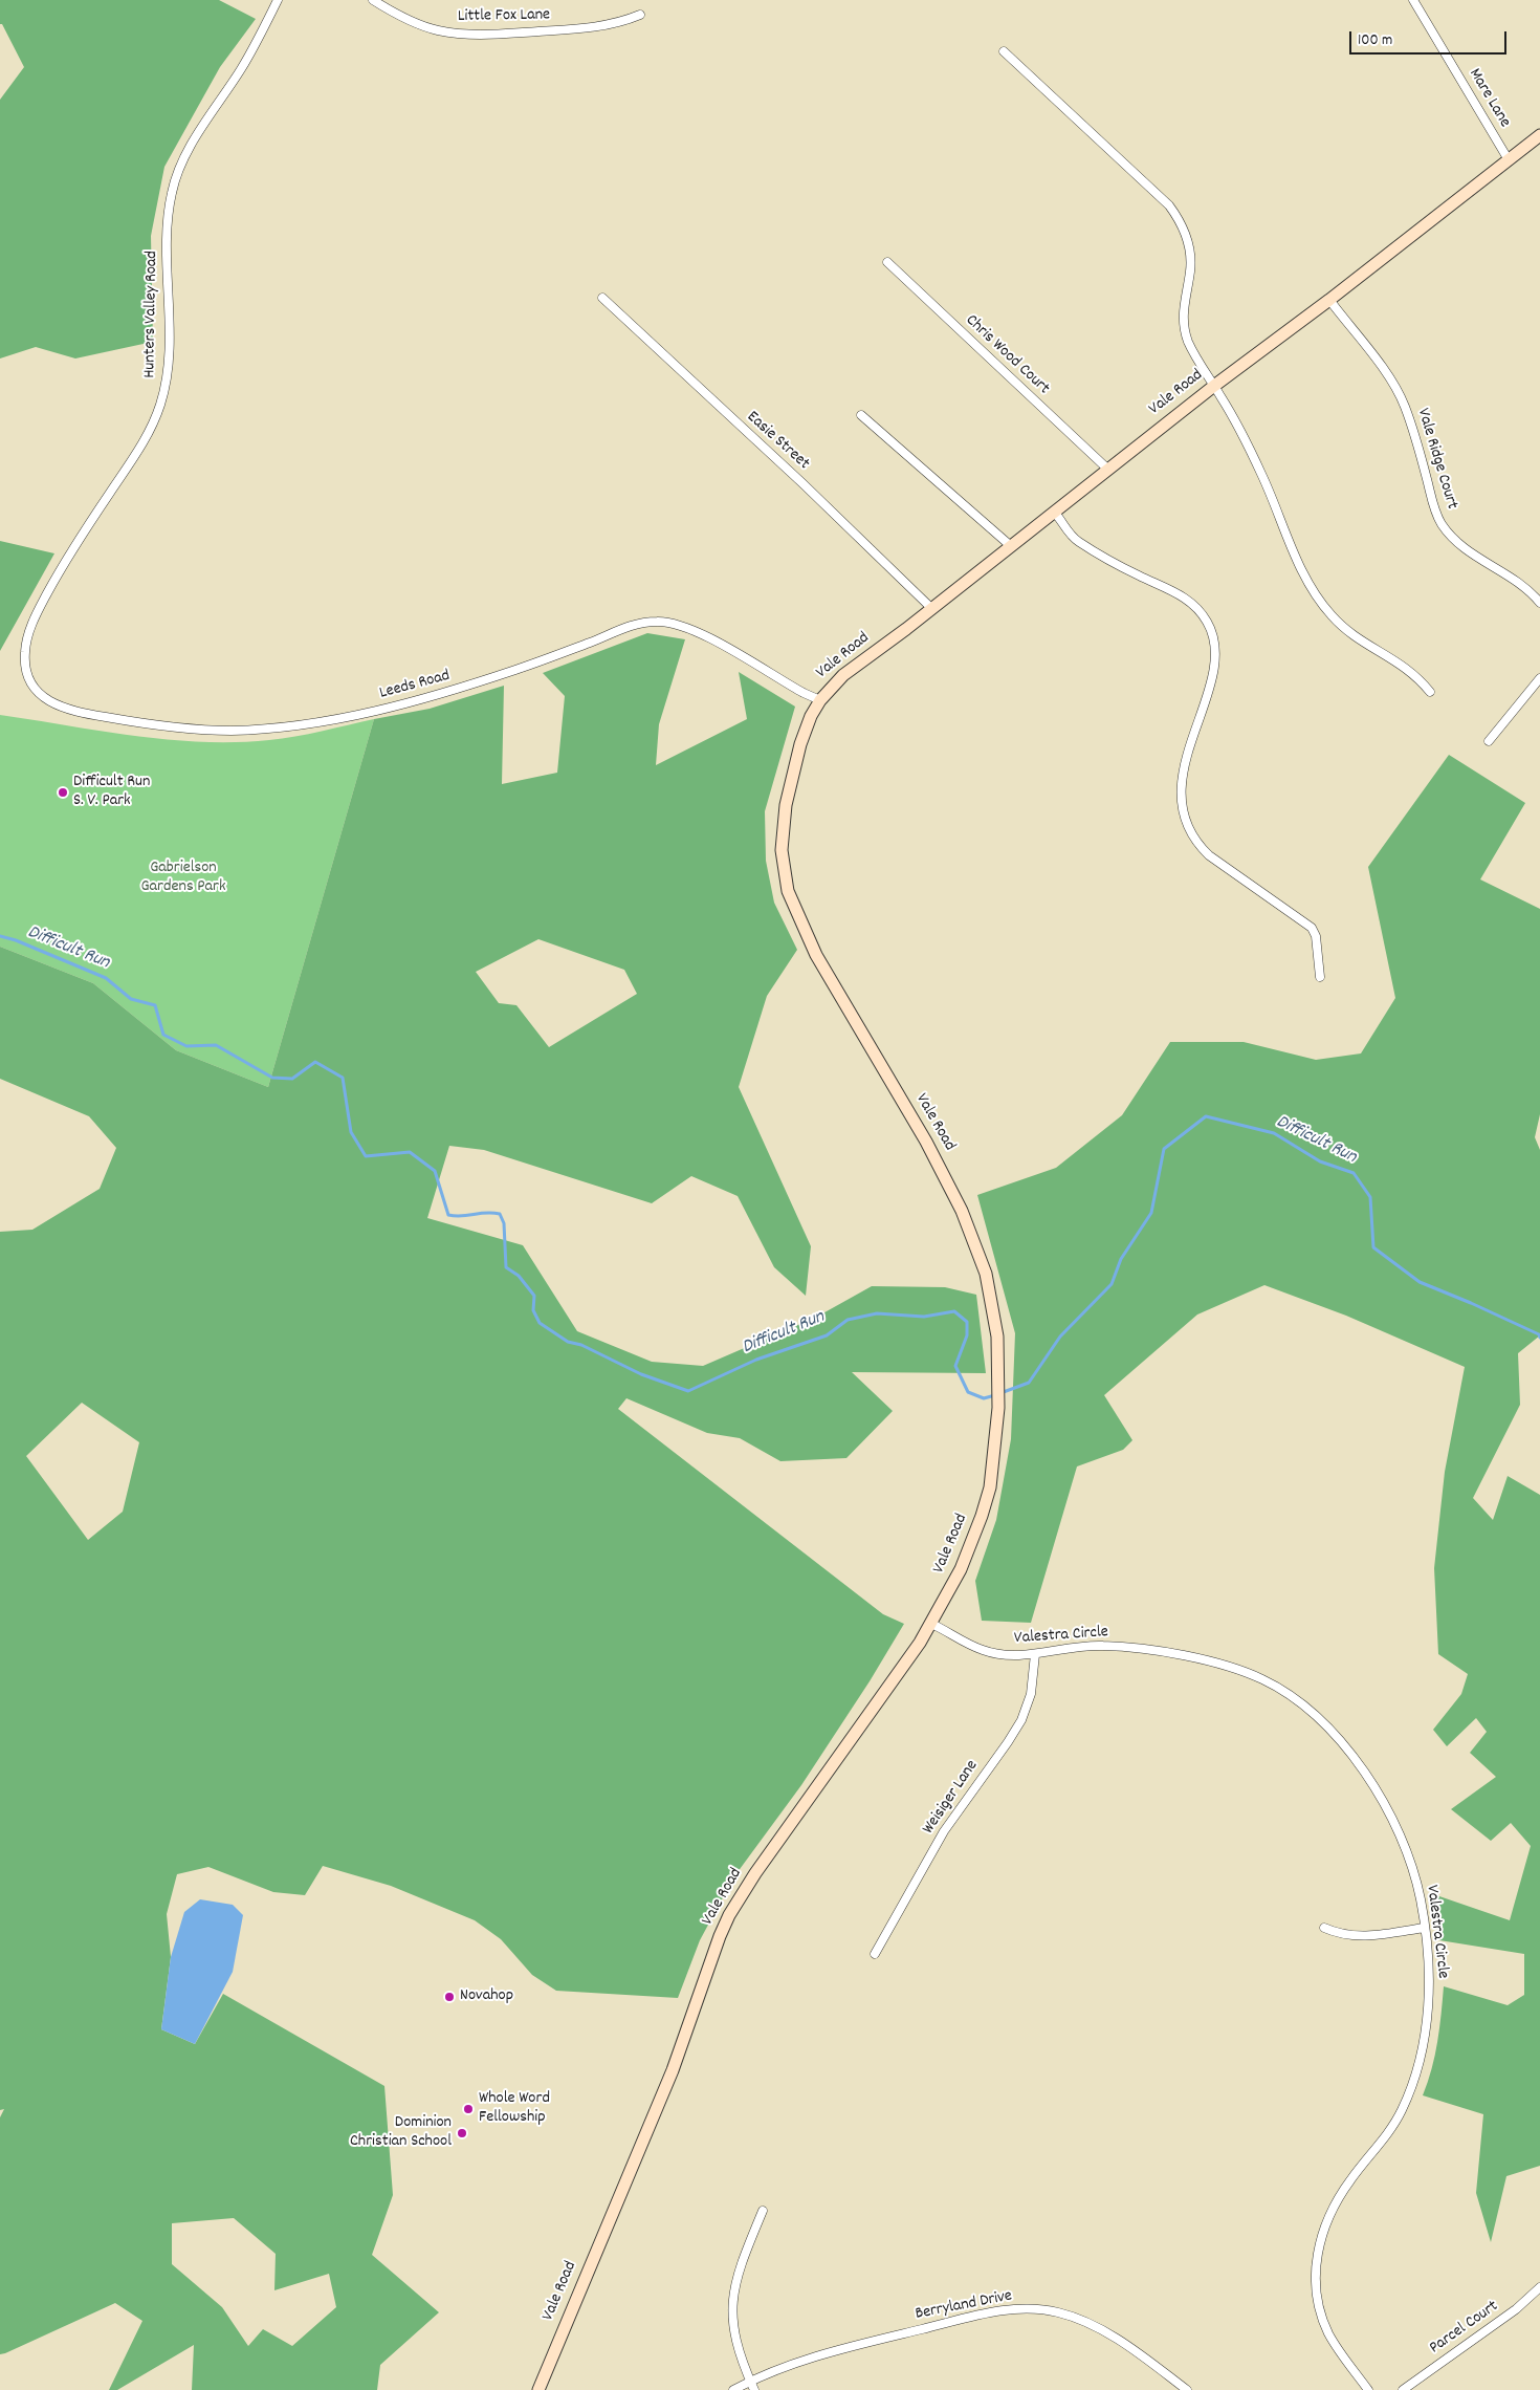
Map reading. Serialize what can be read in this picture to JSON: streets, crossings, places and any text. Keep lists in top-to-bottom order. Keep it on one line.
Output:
{"streets":{"main road":["Vale Road"],"street":["Little Fox Lane","Mare Lane","Hunters Valley Road","Chris Wood Court","Easie Street","Vale Ridge Court","Leeds Road","Valestra Circle","Weisiger Lane","Berryland Drive","Parcel Court"]},"crossings":[["Mare Lane","Vale Road"],["Hunters Valley Road","Leeds Road"],["Chris Wood Court","Vale Road"],["Vale Road","Easie Street"],["Vale Road","Vale Ridge Court"],["Vale Road","Leeds Road"],["Vale Road","Valestra Circle"],["Valestra Circle","Weisiger Lane"]],"water":["Difficult Run"],"parks":["Gabrielson Gardens Park"],"places":["Difficult Run S. V. Park","Novahop","Whole Word Fellowship","Dominion Christian School"],"scale_bar":"100 m"}
